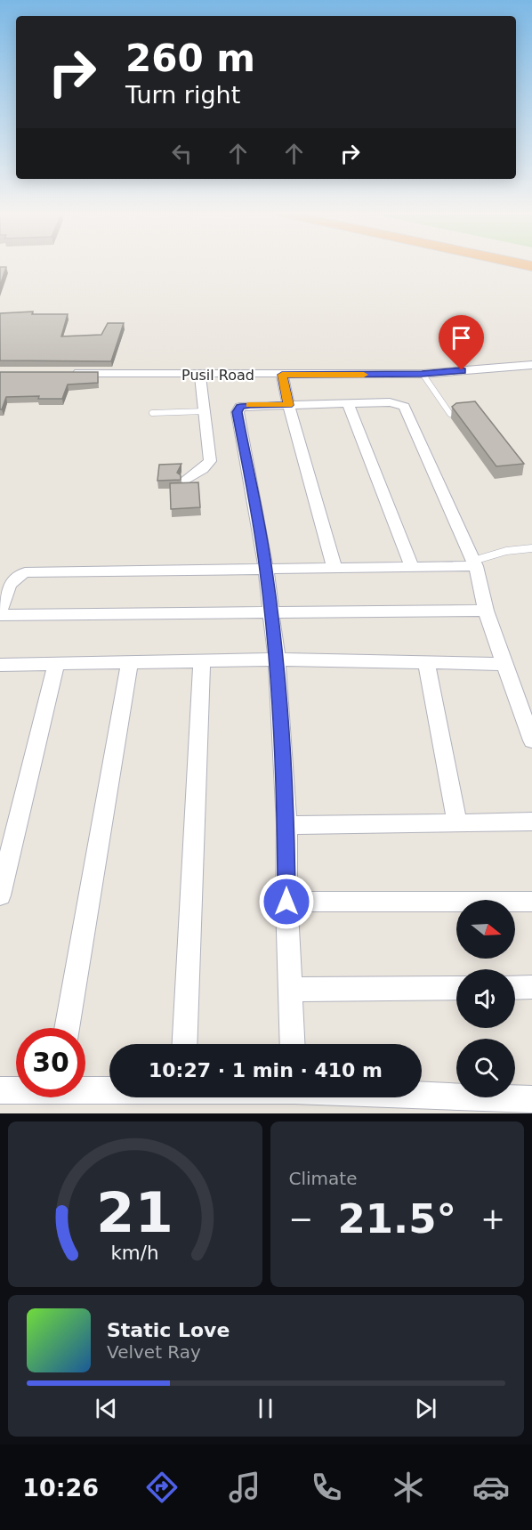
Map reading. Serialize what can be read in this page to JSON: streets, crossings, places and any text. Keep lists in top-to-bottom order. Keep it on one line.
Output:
{"streets":{"street":["Pusil Road"]},"north":"right","page":{"turn":["260 m","Turn right"],"limit":"30","trip":"10:27 · 1 min · 410 m","tile":"Climate","heat":["−","21.5°","+"],"song":["Static Love","Velvet Ray"],"tabs":"10:26","gauge":["21","km/h"]}}
